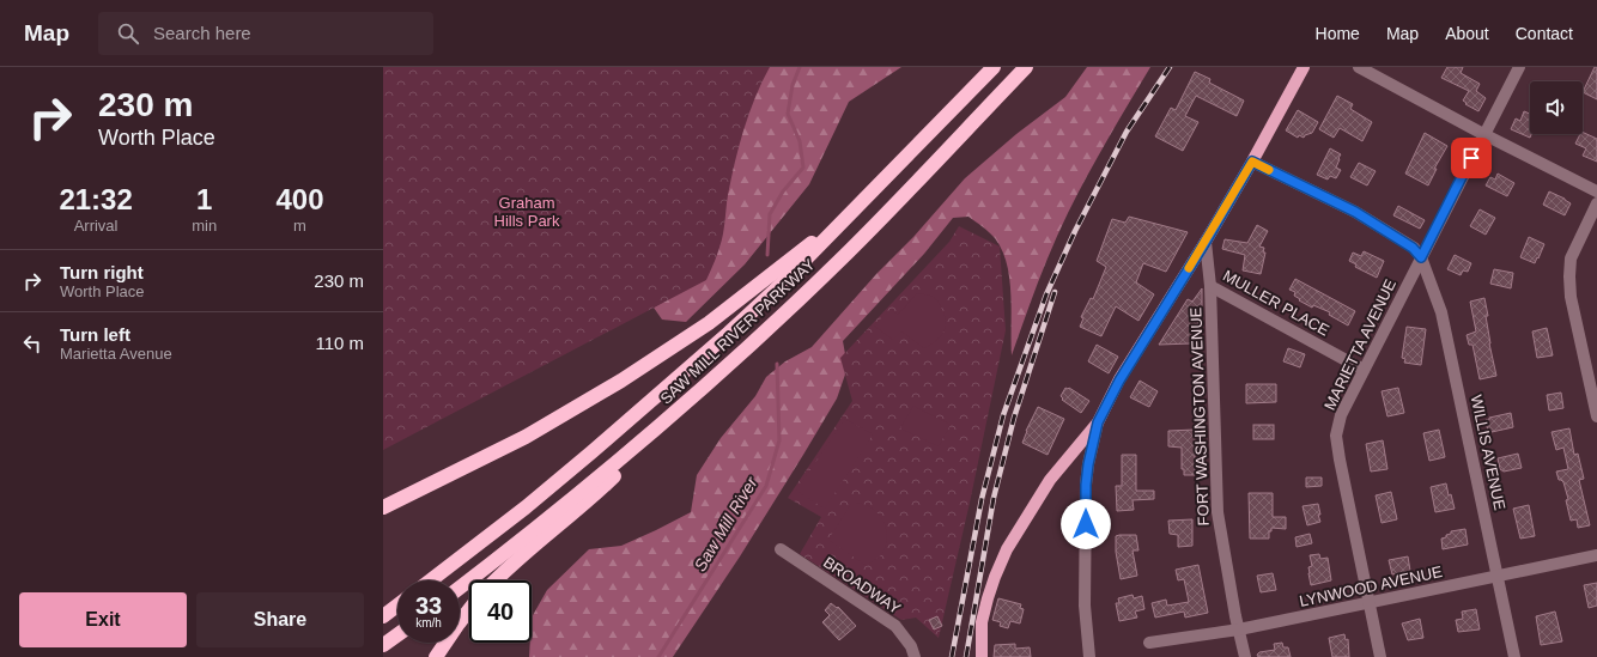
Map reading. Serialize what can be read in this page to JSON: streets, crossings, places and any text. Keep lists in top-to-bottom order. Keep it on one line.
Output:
{"streets":{"highway":["SAW MILL RIVER PARKWAY"],"street":["MULLER PLACE","MARIETTA AVENUE","FORT WASHINGTON AVENUE","WILLIS AVENUE","BROADWAY","LYNWOOD AVENUE"]},"crossings":[["MULLER PLACE","MARIETTA AVENUE"],["MULLER PLACE","FORT WASHINGTON AVENUE"],["MARIETTA AVENUE","WILLIS AVENUE"],["MARIETTA AVENUE","LYNWOOD AVENUE"],["FORT WASHINGTON AVENUE","LYNWOOD AVENUE"],["WILLIS AVENUE","LYNWOOD AVENUE"]],"water":["Saw Mill River"],"parks":["Graham Hills Park"],"page":{"header":"Map","search":"Search here","nav":["Home","Map","About","Contact"],"turn":["230 m","Worth Place"],"eta":["21:32","Arrival","1","min","400","m"],"list":[{"name":"Turn right","note":"Worth Place","value":"230 m"},{"name":"Turn left","note":"Marietta Avenue","value":"110 m"}],"speed":"33 km/h","limit":"40","buttons":["Exit","Share"]}}
